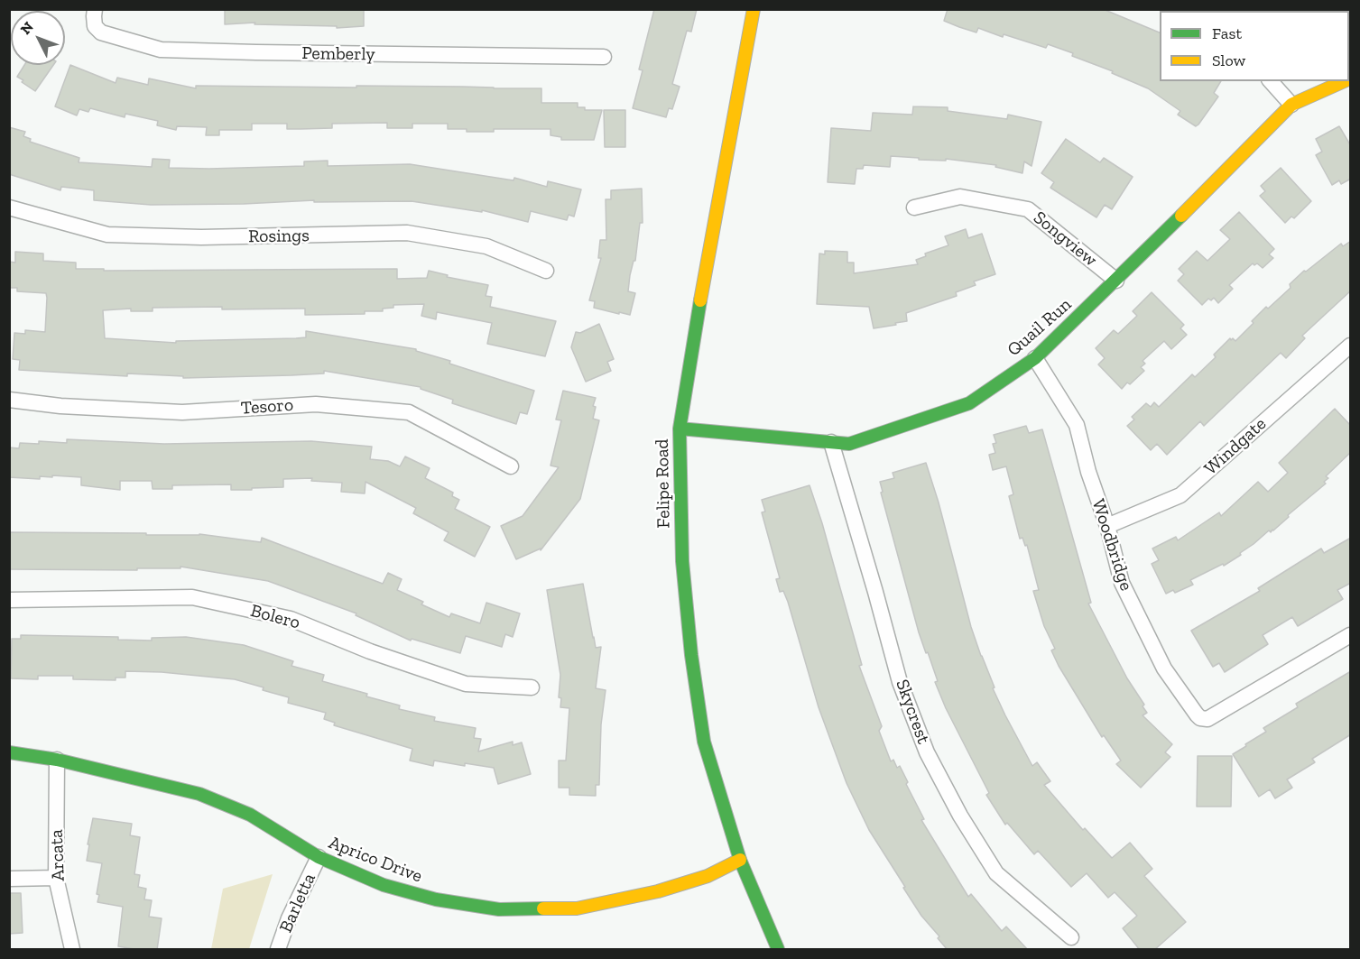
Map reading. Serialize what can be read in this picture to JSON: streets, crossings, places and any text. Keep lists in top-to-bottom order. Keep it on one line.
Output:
{"streets":{"street":["Pemberly","Rosings","Songview","Quail Run","Tesoro","Windgate","Felipe Road","Woodbridge","Bolero","Skycrest","Arcata","Aprico Drive","Barletta"]},"crossings":[["Songview","Quail Run"],["Quail Run","Felipe Road"],["Quail Run","Woodbridge"],["Quail Run","Skycrest"],["Windgate","Woodbridge"],["Felipe Road","Aprico Drive"],["Arcata","Aprico Drive"],["Aprico Drive","Barletta"]],"legend":["Fast","Slow"],"north":"top left"}
